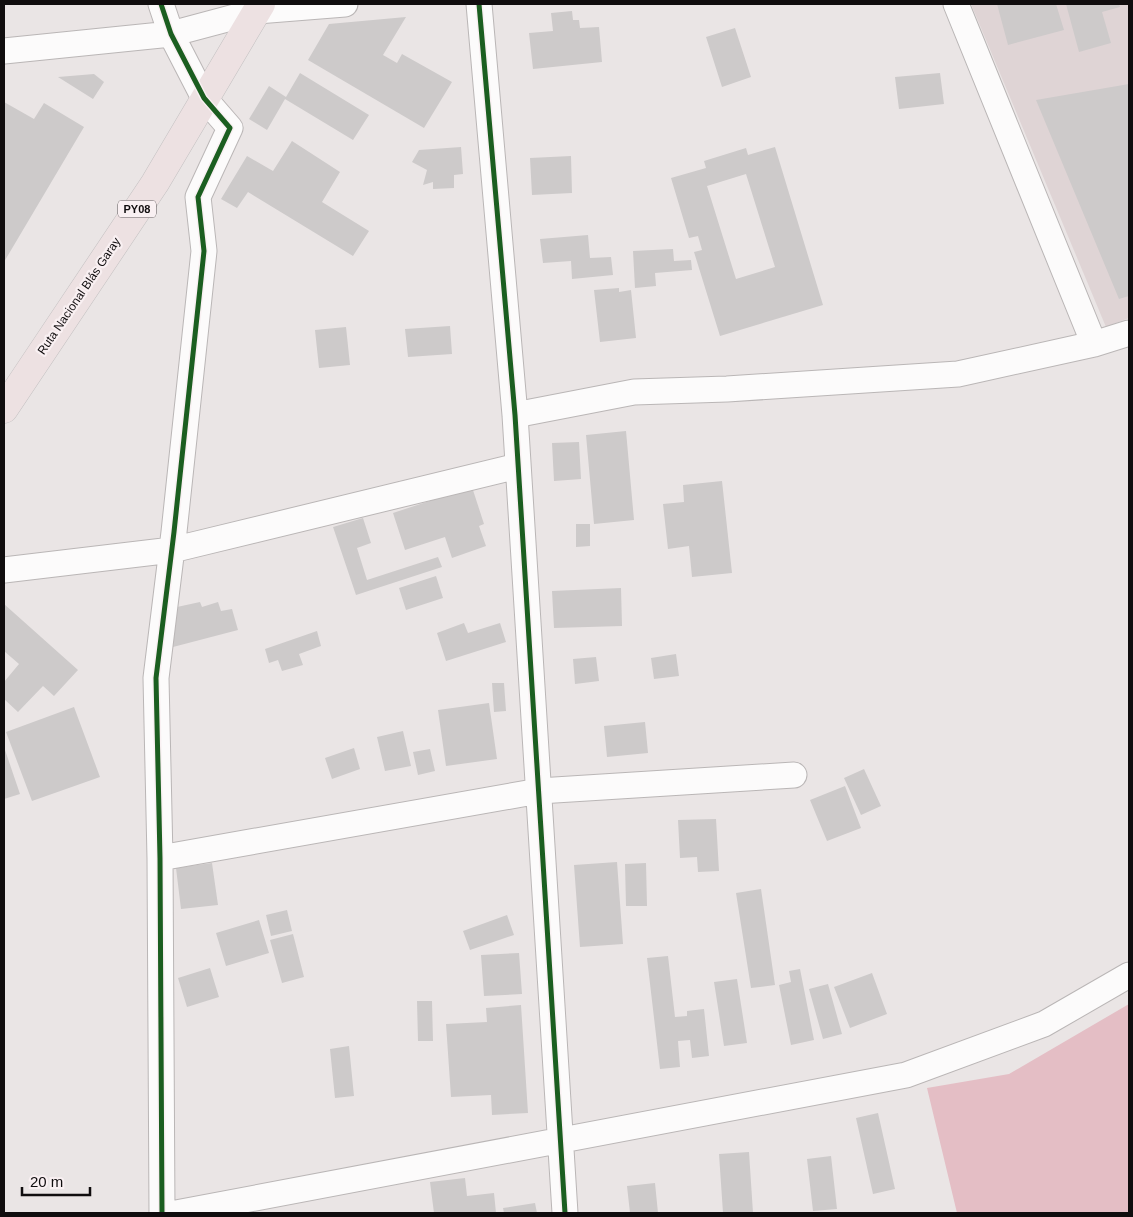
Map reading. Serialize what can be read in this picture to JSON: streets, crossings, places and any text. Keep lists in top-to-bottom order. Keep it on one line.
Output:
{"streets":{"highway":["PY08","Ruta Nacional Blás Garay"]},"scale_bar":"20 m"}
